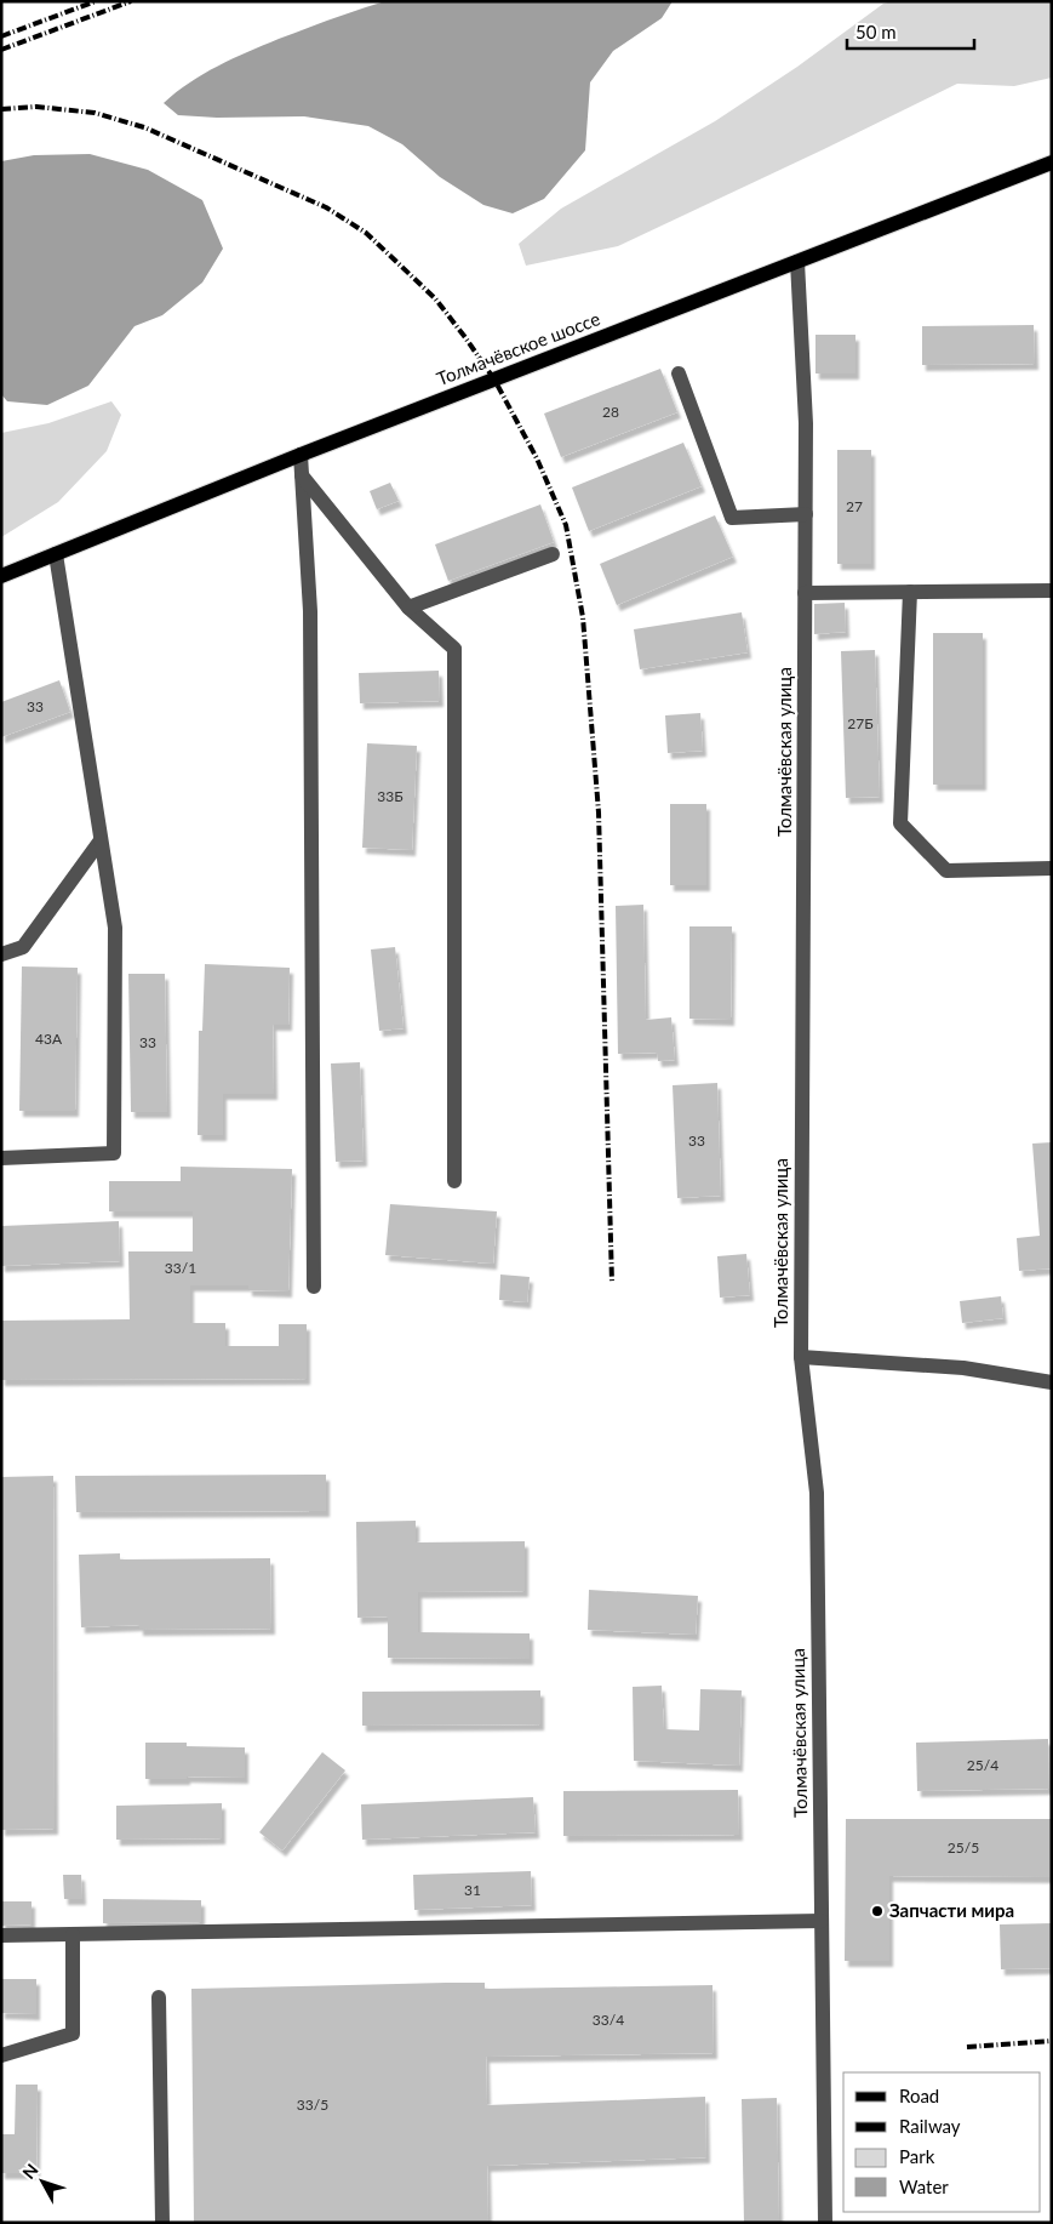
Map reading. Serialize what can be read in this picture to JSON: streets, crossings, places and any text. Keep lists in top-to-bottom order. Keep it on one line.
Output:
{"streets":{"main road":["Толмачёвское шоссе"],"street":["Толмачёвская улица"]},"crossings":[["Толмачёвское шоссе","Толмачёвская улица"]],"places":["Запчасти мира"],"house_numbers":["28","27","33","27Б","33Б","43А","33","33","33/1","25/4","25/5","31","33/4","33/5"],"legend":["Road","Railway","Park","Water"],"scale_bar":"50 m","north":"top left"}
